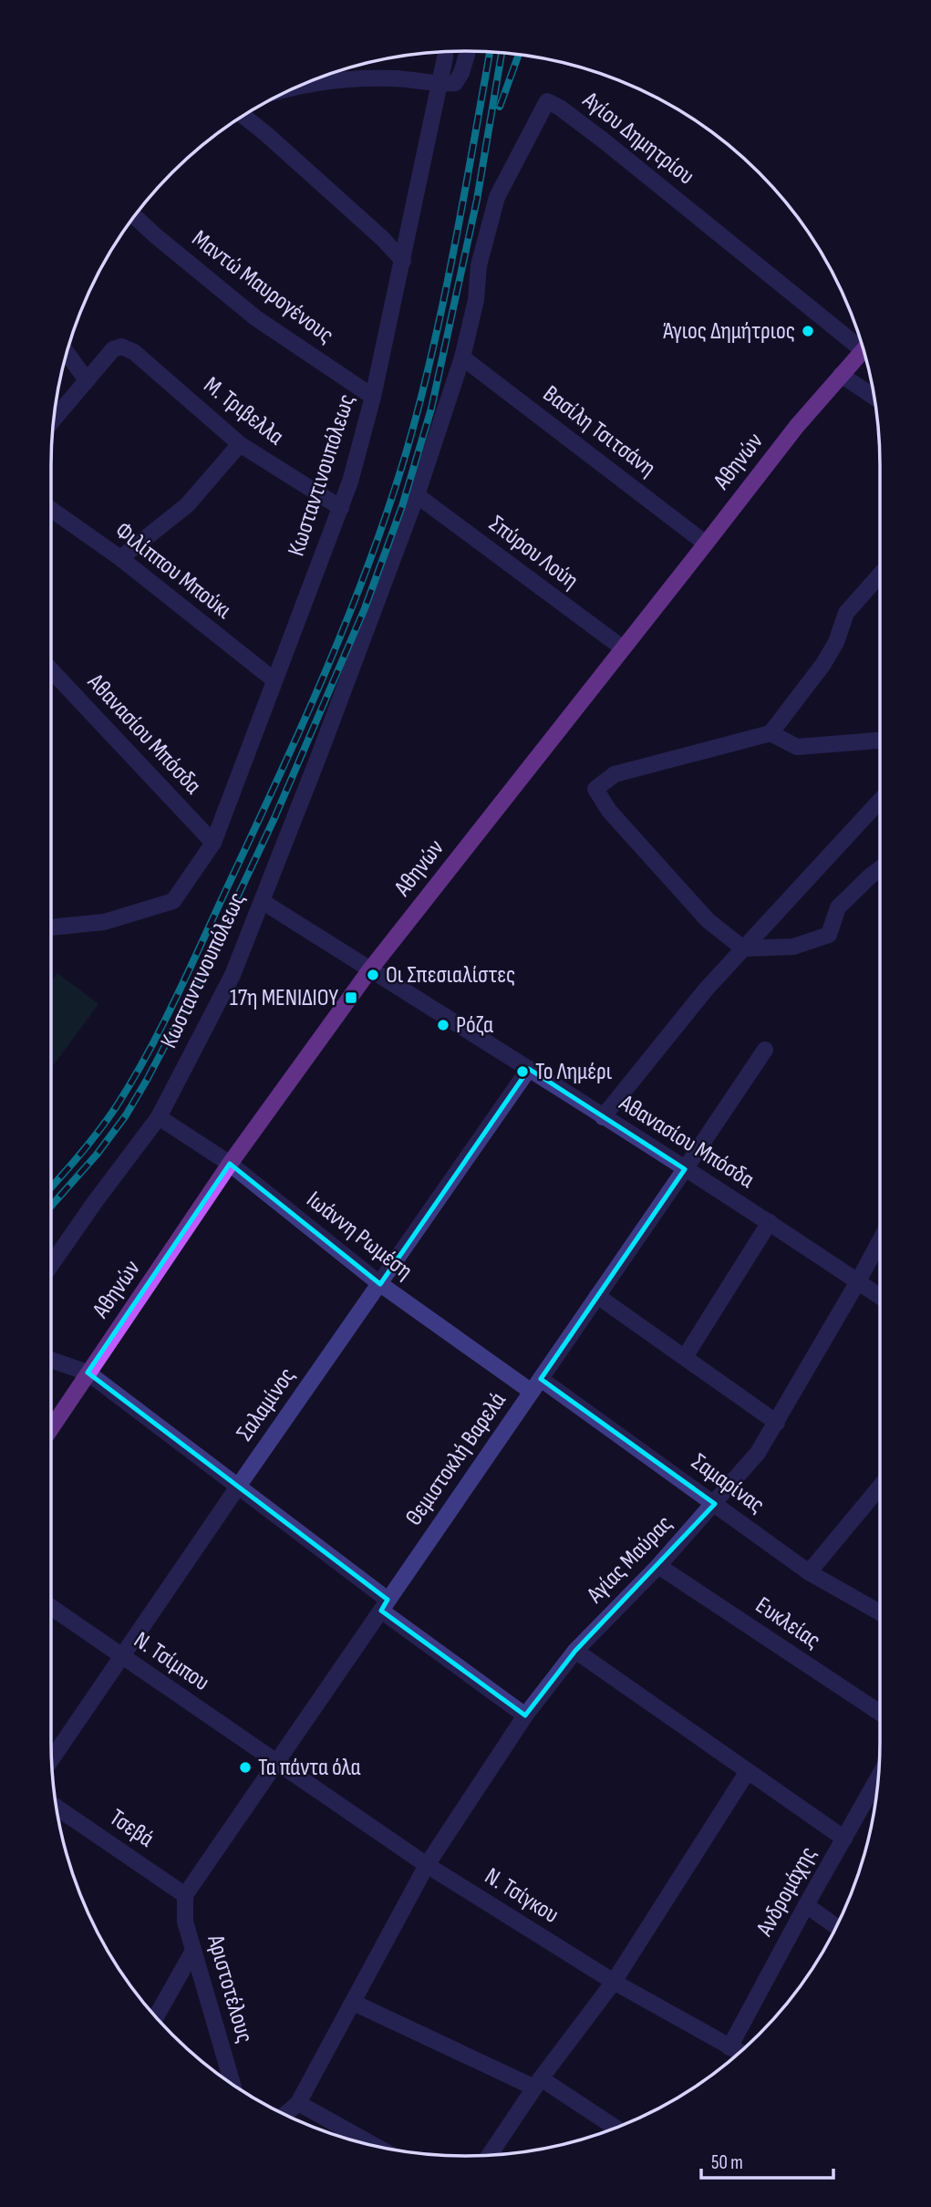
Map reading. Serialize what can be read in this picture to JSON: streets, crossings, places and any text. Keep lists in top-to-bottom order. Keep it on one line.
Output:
{"streets":{"main road":["Αθηνών"],"street":["Αγίου Δημητρίου","Μαντώ Μαυρογένους","Μ. Τριβελλα","Βασίλη Τσιτσάνη","Κωσταντινουπόλεως","Σπύρου Λούη","Φιλίππου Μπούκι","Αθανασίου Μπόσδα","Ιωάννη Ρωμέση","Σαλαμίνος","Θεμιστοκλή Βαρελά","Σαμαρίνας","Αγίας Μαύρας","Ευκλείας","N. Τσίμπου","Τσεβά","Ανδρομάχης","Ν. Τσίγκου","Αριστοτέλους"]},"crossings":[["Αγίου Δημητρίου","Κωσταντινουπόλεως"],["Μαντώ Μαυρογένους","Κωσταντινουπόλεως"],["Μ. Τριβελλα","Κωσταντινουπόλεως"],["Βασίλη Τσιτσάνη","Αθηνών"],["Βασίλη Τσιτσάνη","Κωσταντινουπόλεως"],["Αθηνών","Σπύρου Λούη"],["Αθηνών","Αθανασίου Μπόσδα"],["Αθηνών","Ιωάννη Ρωμέση"],["Κωσταντινουπόλεως","Σπύρου Λούη"],["Κωσταντινουπόλεως","Φιλίππου Μπούκι"],["Κωσταντινουπόλεως","Αθανασίου Μπόσδα"],["Κωσταντινουπόλεως","Ιωάννη Ρωμέση"],["Αθανασίου Μπόσδα","Σαλαμίνος"],["Αθανασίου Μπόσδα","Θεμιστοκλή Βαρελά"],["Αθανασίου Μπόσδα","Αγίας Μαύρας"],["Ιωάννη Ρωμέση","Σαλαμίνος"],["Ιωάννη Ρωμέση","Θεμιστοκλή Βαρελά"],["Ιωάννη Ρωμέση","Σαμαρίνας"],["Σαλαμίνος","N. Τσίμπου"],["Θεμιστοκλή Βαρελά","Σαμαρίνας"],["Θεμιστοκλή Βαρελά","N. Τσίμπου"],["Θεμιστοκλή Βαρελά","Τσεβά"],["Θεμιστοκλή Βαρελά","Ν. Τσίγκου"],["Θεμιστοκλή Βαρελά","Αριστοτέλους"],["Σαμαρίνας","Αγίας Μαύρας"],["Αγίας Μαύρας","Ευκλείας"],["Αγίας Μαύρας","Ν. Τσίγκου"],["N. Τσίμπου","Ν. Τσίγκου"],["Τσεβά","Αριστοτέλους"],["Ανδρομάχης","Ν. Τσίγκου"]],"places":{"other":["Άγιος Δημήτριος","Οι Σπεσιαλίστες","Ρόζα","Το Λημέρι","Τα πάντα όλα"],"transit":["17η ΜΕΝΙΔΙΟΥ"]},"scale_bar":"50 m"}
